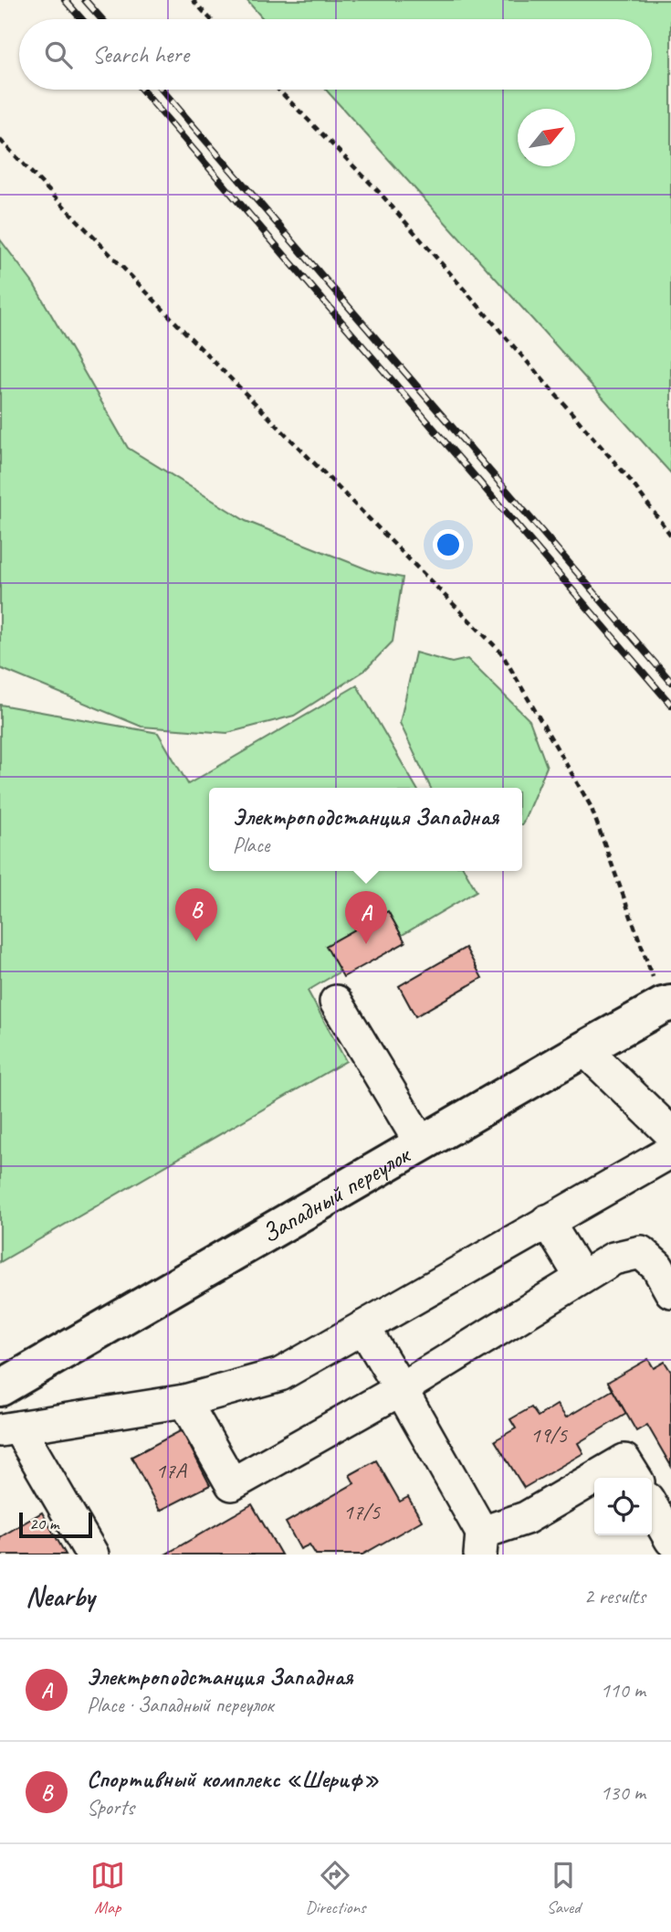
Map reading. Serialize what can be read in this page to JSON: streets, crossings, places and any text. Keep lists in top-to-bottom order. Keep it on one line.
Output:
{"streets":{"main road":["Западный переулок"]},"house_numbers":["19/5","17А","17/5"],"scale_bar":"20 m","north":"top right","page":{"search":"Search here","popup":["Электроподстанция Западная","Place"],"pins":["B","A"],"scale":"20 m","heading":["Nearby","2 results"],"list":[{"mark":"A","name":"Электроподстанция Западная","note":"Place · Западный переулок","value":"110 m"},{"mark":"B","name":"Спортивный комплекс «Шериф»","note":"Sports","value":"130 m"}],"nav":["Map","Directions","Saved"]}}
